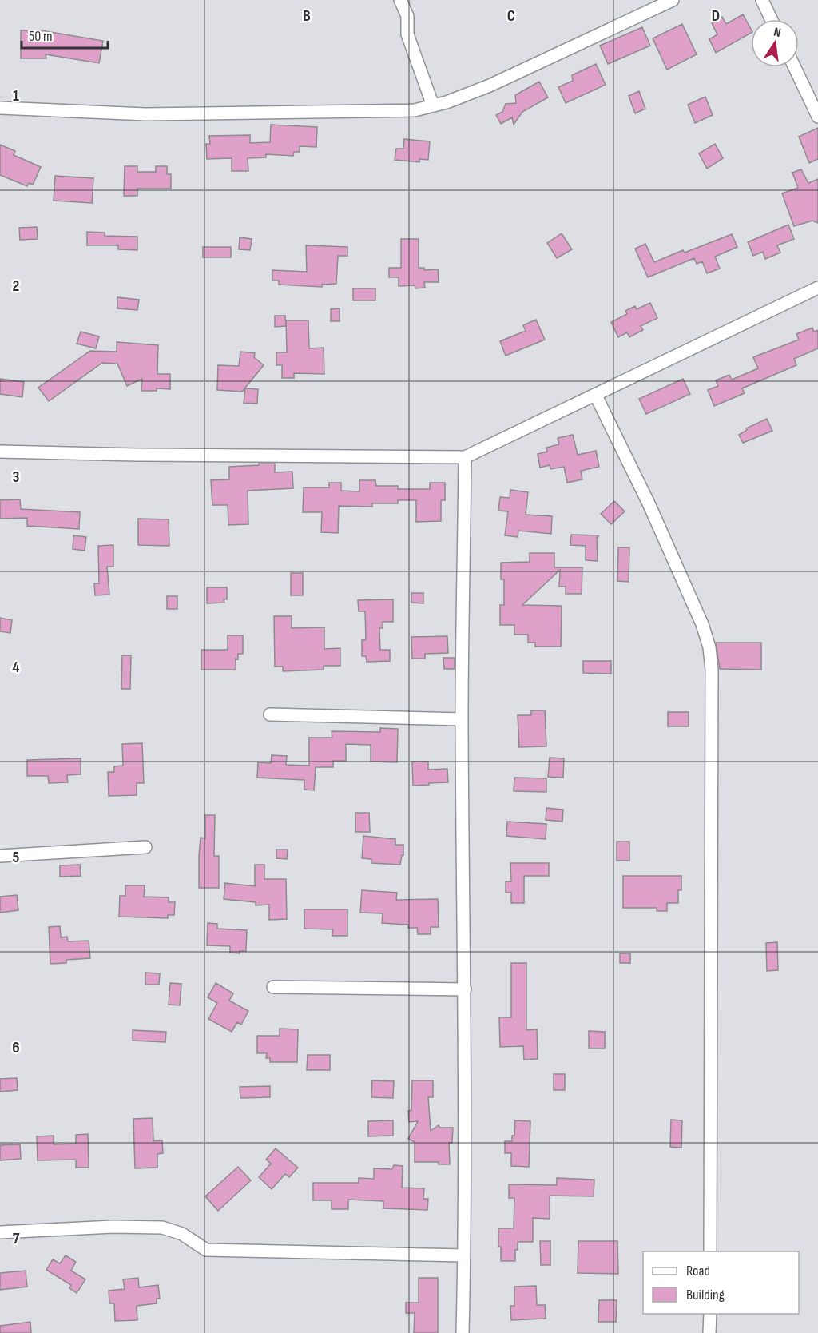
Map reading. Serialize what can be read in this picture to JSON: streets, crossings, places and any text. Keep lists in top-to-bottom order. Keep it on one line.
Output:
{"legend":["Road","Building"],"scale_bar":"50 m","north":"top","grid":{"columns":["B","C","D"],"rows":["1","2","3","4","5","6","7"]}}
